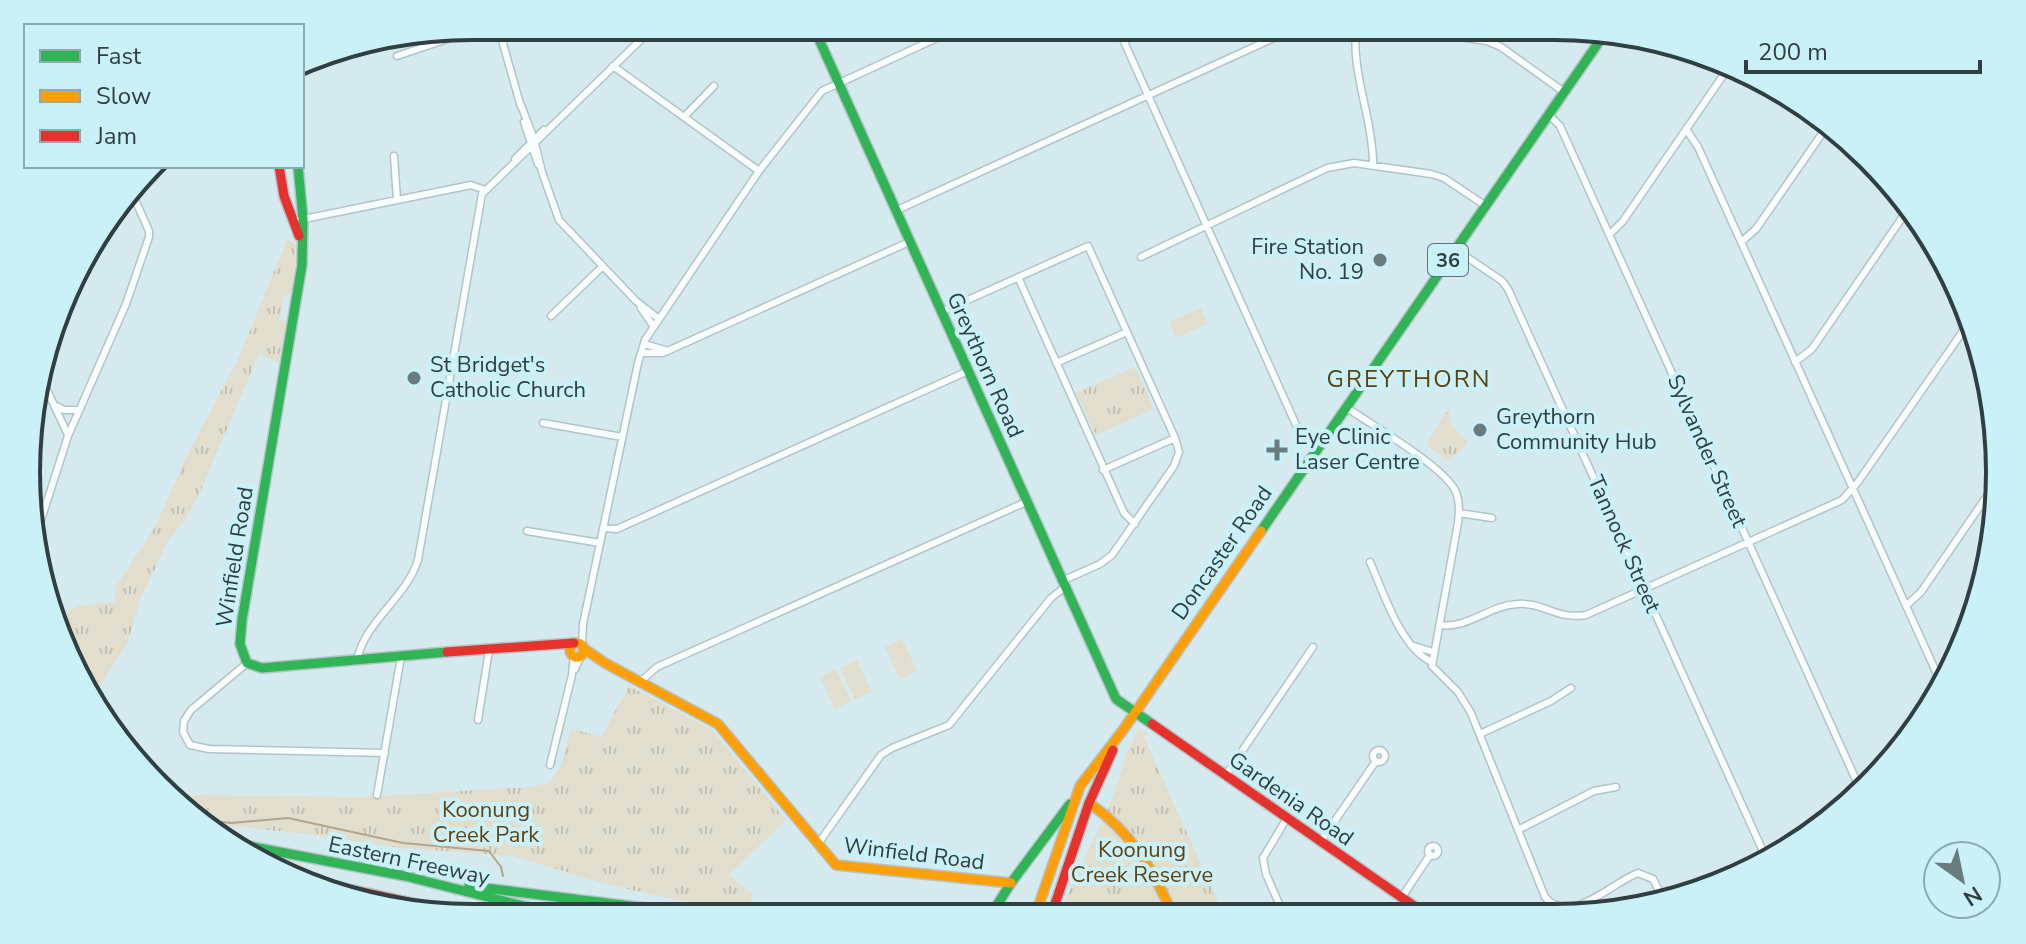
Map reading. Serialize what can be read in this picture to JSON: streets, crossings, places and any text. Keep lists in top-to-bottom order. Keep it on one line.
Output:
{"streets":{"main road":["36","Greythorn Road","Doncaster Road","Winfield Road","Gardenia Road","Eastern Freeway"],"street":["Sylvander Street","Tannock Street"]},"crossings":[["36","Doncaster Road"],["36","Winfield Road"],["Greythorn Road","Doncaster Road"],["Greythorn Road","Gardenia Road"],["Sylvander Street","Doncaster Road"],["Tannock Street","Doncaster Road"],["Doncaster Road","Winfield Road"],["Doncaster Road","Gardenia Road"]],"districts":["GREYTHORN"],"parks":["Koonung Creek Park","Koonung Creek Reserve"],"places":{"other":["Fire Station No. 19","St Bridget's Catholic Church","Greythorn Community Hub"],"health":["Eye Clinic Laser Centre"]},"legend":["Fast","Slow","Jam"],"scale_bar":"200 m","north":"bottom right"}
